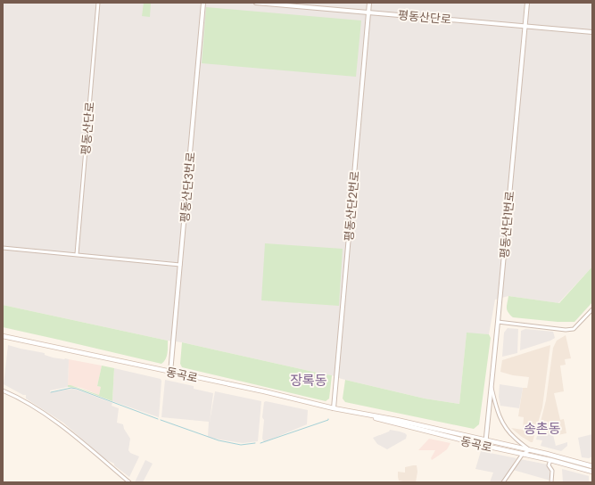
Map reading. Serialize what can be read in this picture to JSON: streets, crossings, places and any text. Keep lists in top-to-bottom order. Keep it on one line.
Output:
{"streets":{"main road":["동곡로"],"street":["평동산단로","평동산단3번로","평동산단2번로","평동산단1번로"]},"crossings":[["평동산단로","평동산단2번로"],["평동산단로","평동산단1번로"],["평동산단3번로","동곡로"],["평동산단2번로","동곡로"],["평동산단1번로","동곡로"]],"districts":["장록동","송촌동"]}
